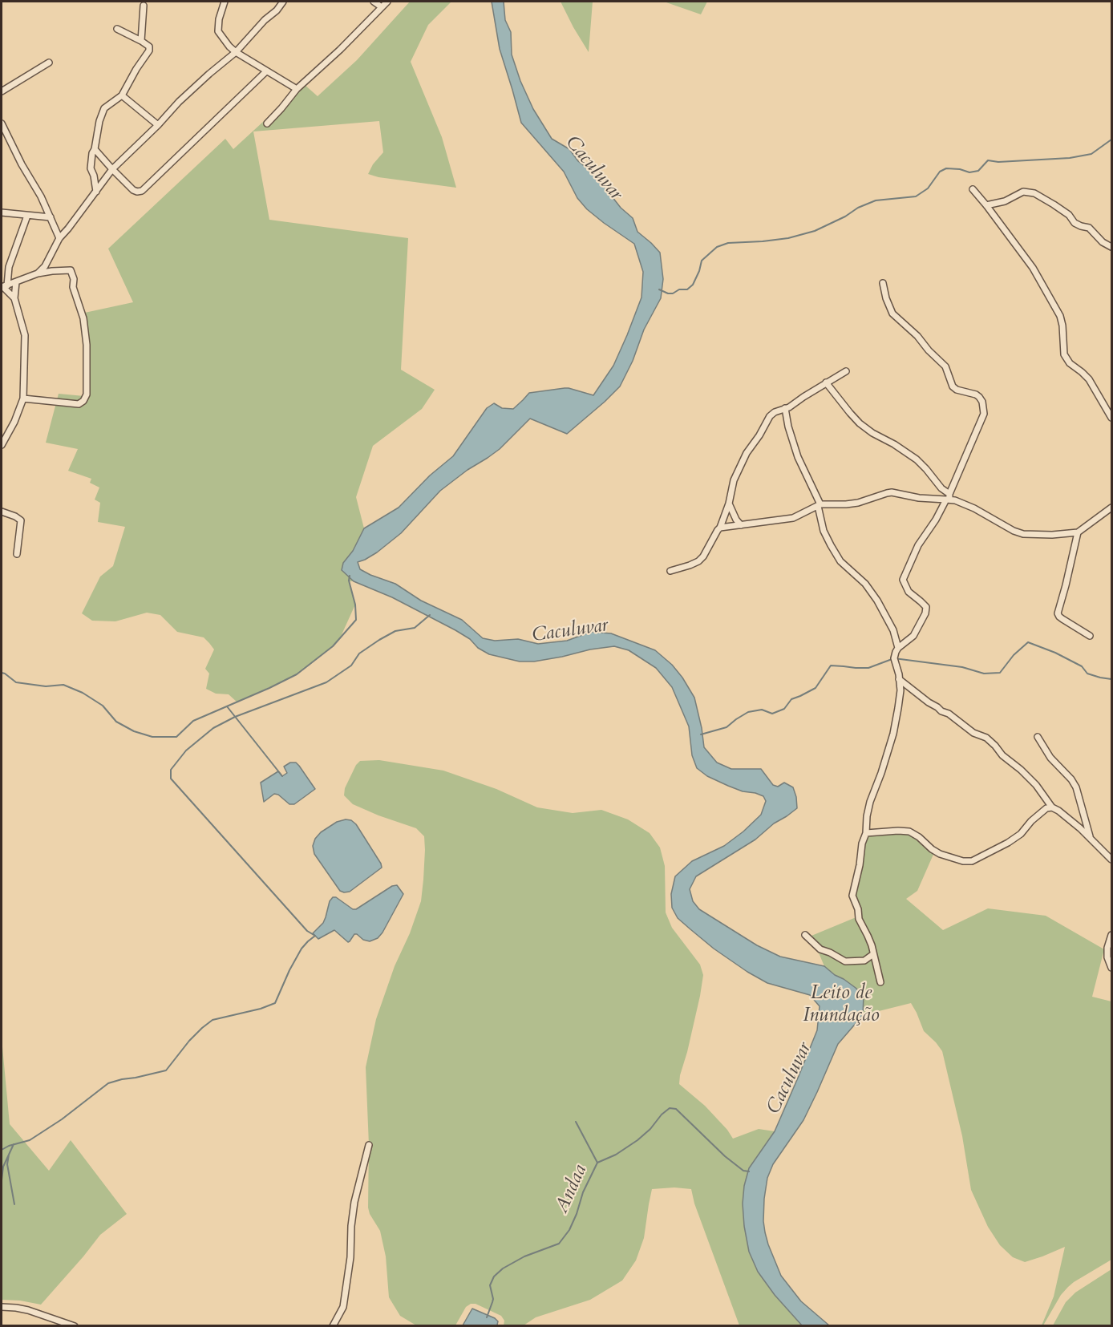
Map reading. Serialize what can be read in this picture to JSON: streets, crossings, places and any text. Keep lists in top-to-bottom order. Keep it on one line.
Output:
{"water":["Caculuvar","Leito de Inundação","Andaa"]}
